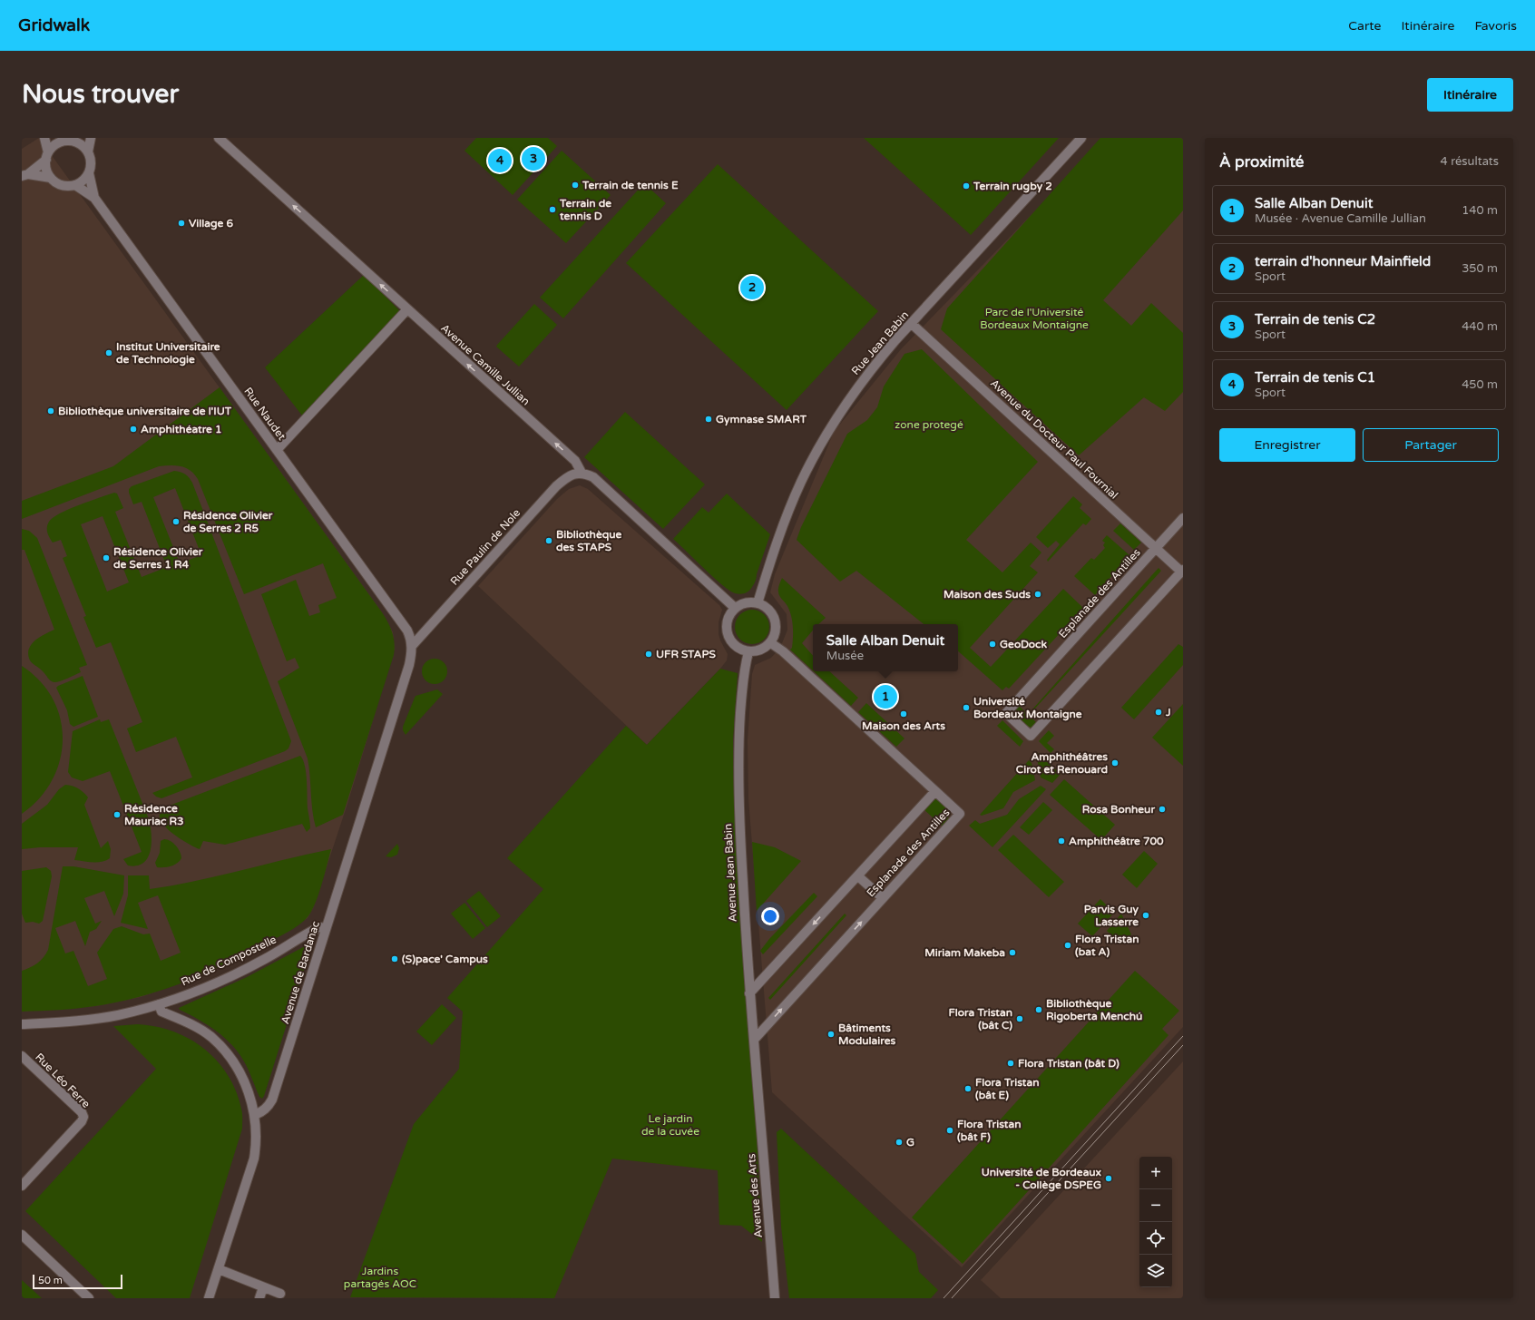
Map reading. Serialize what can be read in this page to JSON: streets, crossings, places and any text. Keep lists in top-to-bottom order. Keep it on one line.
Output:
{"streets":{"street":["Rue Jean Babin","Avenue Camille Jullian","Rue Naudet","Avenue du Docteur Paul Fournial","Rue Paulin de Nole","Esplanade des Antilles","Avenue Jean Babin","Rue de Compostelle","Avenue de Bardanac","Rue Léo Ferre","Avenue des Arts"]},"crossings":[["Rue Jean Babin","Avenue Camille Jullian"],["Rue Jean Babin","Avenue du Docteur Paul Fournial"],["Rue Jean Babin","Avenue Jean Babin"],["Avenue Camille Jullian","Rue Paulin de Nole"],["Avenue Camille Jullian","Avenue Jean Babin"],["Rue Naudet","Rue Paulin de Nole"],["Rue Naudet","Avenue de Bardanac"],["Avenue du Docteur Paul Fournial","Esplanade des Antilles"],["Rue Paulin de Nole","Avenue de Bardanac"],["Esplanade des Antilles","Avenue Jean Babin"],["Avenue Jean Babin","Avenue des Arts"],["Rue de Compostelle","Avenue de Bardanac"]],"one_way":["Avenue Camille Jullian"],"parks":["Parc de l'Université Bordeaux Montaigne","zone protegé","Le jardin de la cuvée","Jardins partagés AOC"],"places":["Terrain de tennis E","Terrain rugby 2","Terrain de tennis D","Village 6","Institut Universitaire de Technologie","Bibliothèque universitaire de l'IUT","Gymnase SMART","Amphithéatre 1","Résidence Olivier de Serres 2 R5","Bibliothèque des STAPS","Résidence Olivier de Serres 1 R4","Maison des Suds","GeoDock","UFR STAPS","Université Bordeaux Montaigne","J","Maison des Arts","Amphithéâtres Cirot et Renouard","Rosa Bonheur","Résidence Mauriac R3","Amphithéâtre 700","Parvis Guy Lasserre","Flora Tristan (bat A)","Miriam Makeba","(S)pace' Campus","Bibliothèque Rigoberta Menchú","Flora Tristan (bât C)","Bâtiments Modulaires","Flora Tristan (bât D)","Flora Tristan (bât E)","Flora Tristan (bât F)","G","Université de Bordeaux - Collège DSPEG"],"scale_bar":"50 m","page":{"header":"Gridwalk","nav":["Carte","Itinéraire","Favoris"],"buttons":["Itinéraire",["Enregistrer","Partager"]],"title":"Nous trouver","heading":["À proximité","4 résultats"],"pins":["3","4","2","1"],"list":[{"mark":"1","name":"Salle Alban Denuit","note":"Musée · Avenue Camille Jullian","value":"140 m"},{"mark":"2","name":"terrain d'honneur Mainfield","note":"Sport","value":"350 m"},{"mark":"3","name":"Terrain de tenis C2","note":"Sport","value":"440 m"},{"mark":"4","name":"Terrain de tenis C1","note":"Sport","value":"450 m"}],"popup":["Salle Alban Denuit","Musée"],"map_buttons":["+","−"],"scale":"50 m"}}
